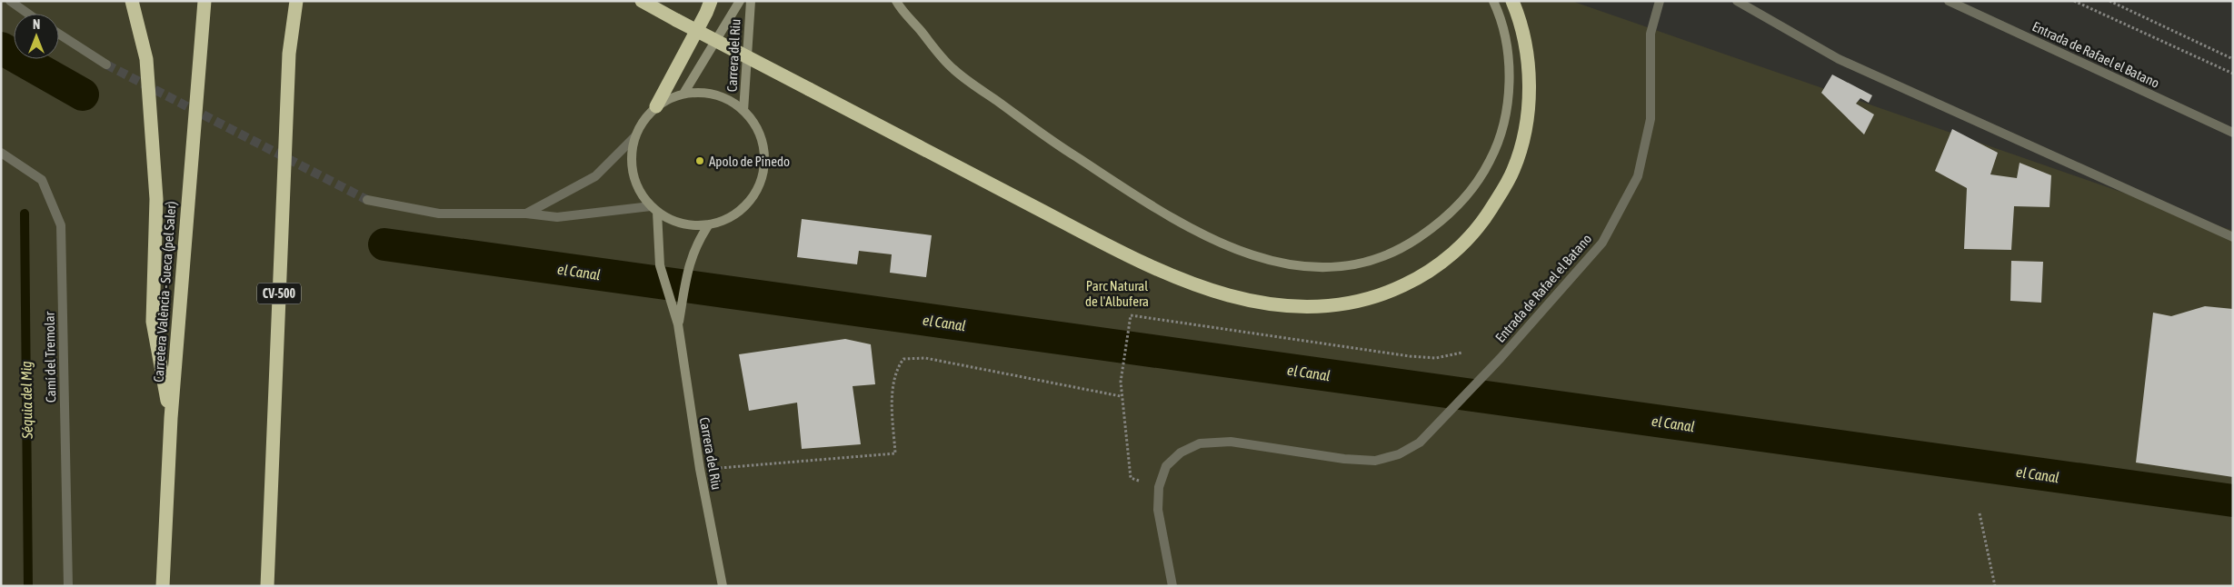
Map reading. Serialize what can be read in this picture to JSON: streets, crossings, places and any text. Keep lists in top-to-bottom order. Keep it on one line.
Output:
{"streets":{"highway":["Carretera València - Sueca (pel Saler)","CV-500"],"street":["Entrada de Rafael el Batano","Carrera del Riu","Camí del Tremolar"]},"water":["el Canal","Séquia del Mig"],"parks":["Parc Natural de l'Albufera"],"places":["Apolo de Pinedo"],"north":"top"}
